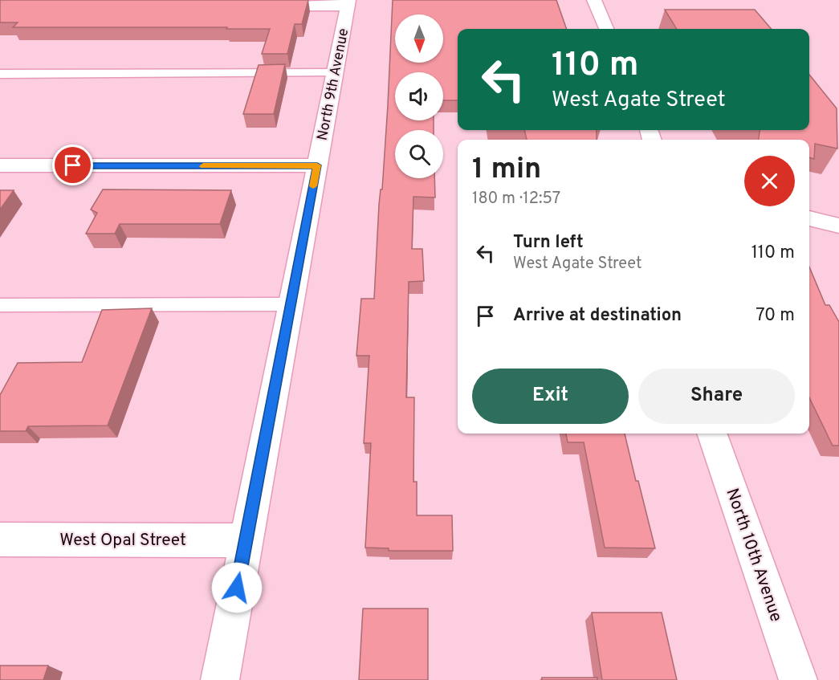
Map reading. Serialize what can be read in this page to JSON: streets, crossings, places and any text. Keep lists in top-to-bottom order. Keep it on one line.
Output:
{"streets":{"street":["North 9th Avenue","West Opal Street","North 10th Avenue"]},"crossings":[["North 9th Avenue","West Opal Street"]],"north":"bottom","page":{"turn":["110 m","West Agate Street"],"heading":["1 min","180 m · 12:57"],"list":[{"name":"Turn left","note":"West Agate Street","value":"110 m"},{"name":"Arrive at destination","value":"70 m"}],"buttons":["Exit","Share"]}}
